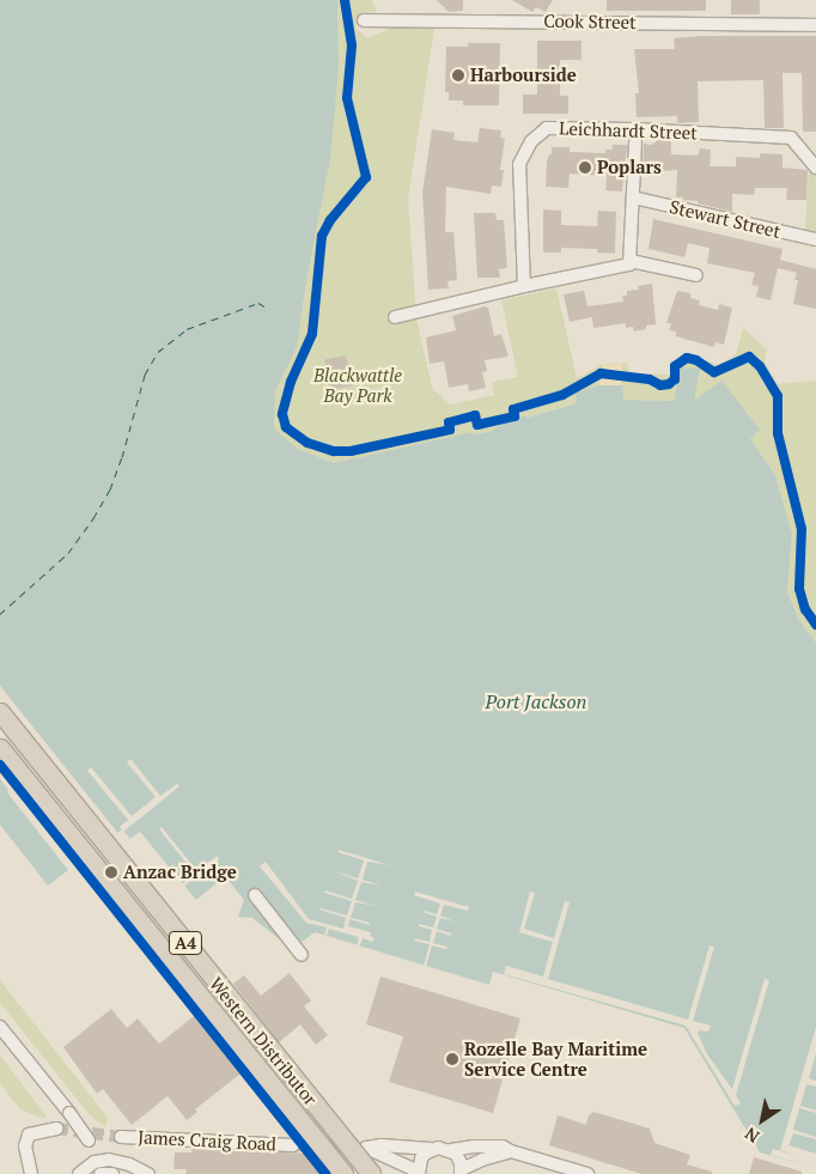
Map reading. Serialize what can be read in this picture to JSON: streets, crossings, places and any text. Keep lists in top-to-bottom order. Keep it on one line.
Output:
{"streets":{"highway":["A4","Western Distributor"],"street":["Cook Street","Leichhardt Street","Stewart Street","James Craig Road"]},"water":["Port Jackson"],"parks":["Blackwattle Bay Park"],"places":["Harbourside","Poplars","Anzac Bridge","Rozelle Bay Maritime Service Centre"],"north":"bottom left"}
